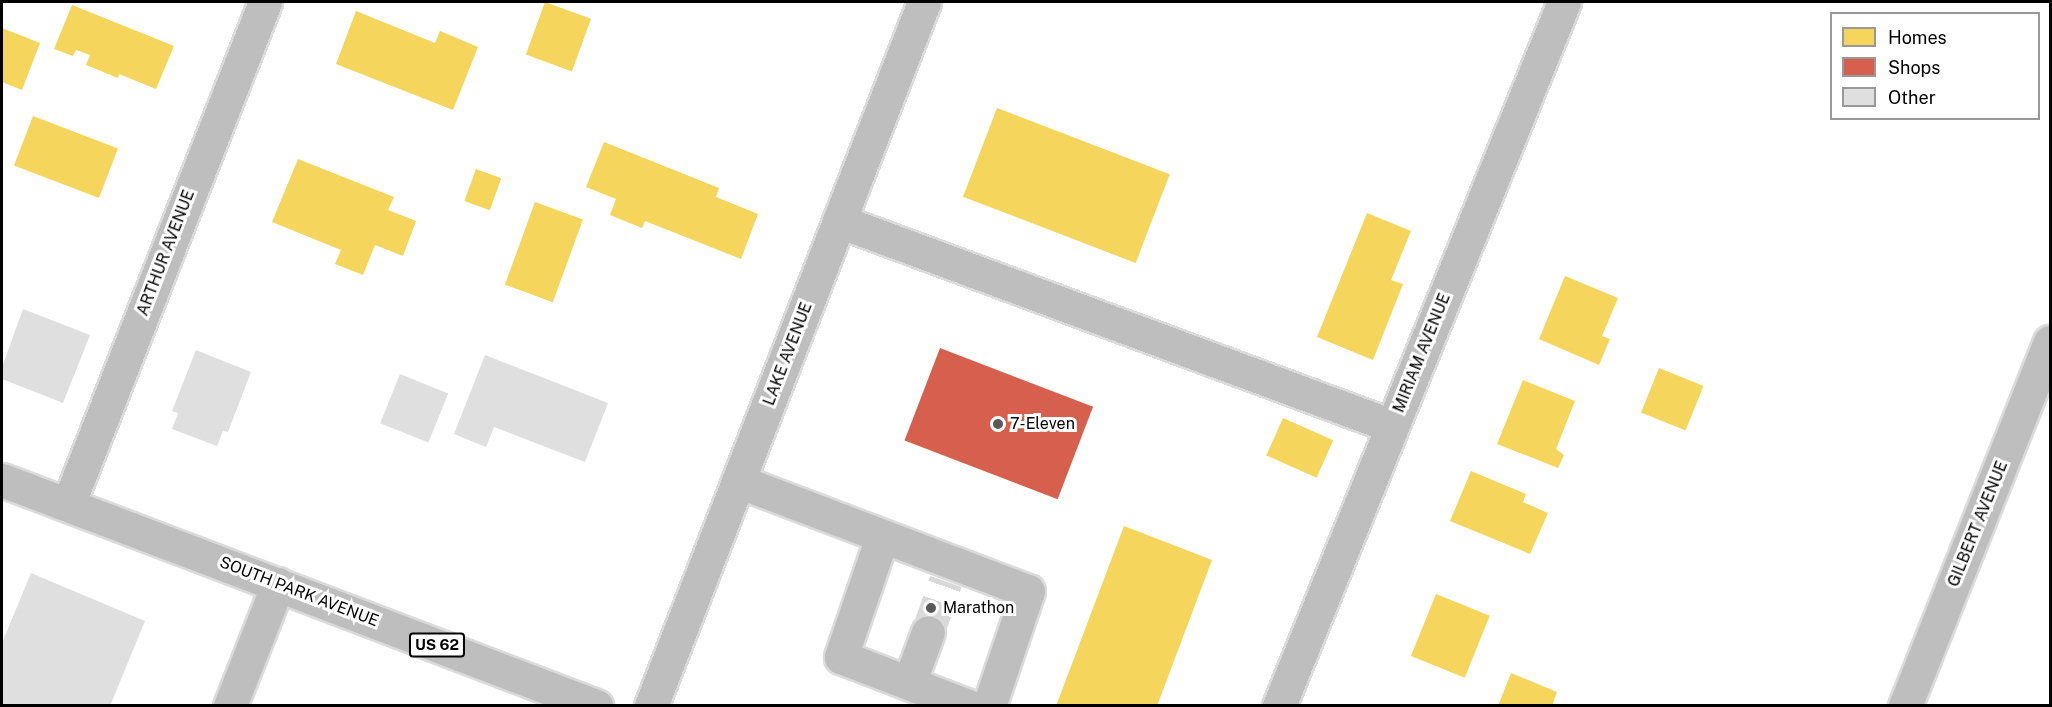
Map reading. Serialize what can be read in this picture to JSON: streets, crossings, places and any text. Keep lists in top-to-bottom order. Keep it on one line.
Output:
{"streets":{"street":["ARTHUR AVENUE","MIRIAM AVENUE","LAKE AVENUE","GILBERT AVENUE","SOUTH PARK AVENUE","US 62"]},"crossings":[["ARTHUR AVENUE","SOUTH PARK AVENUE"]],"places":["7-Eleven","Marathon"],"legend":["Homes","Shops","Other"]}
